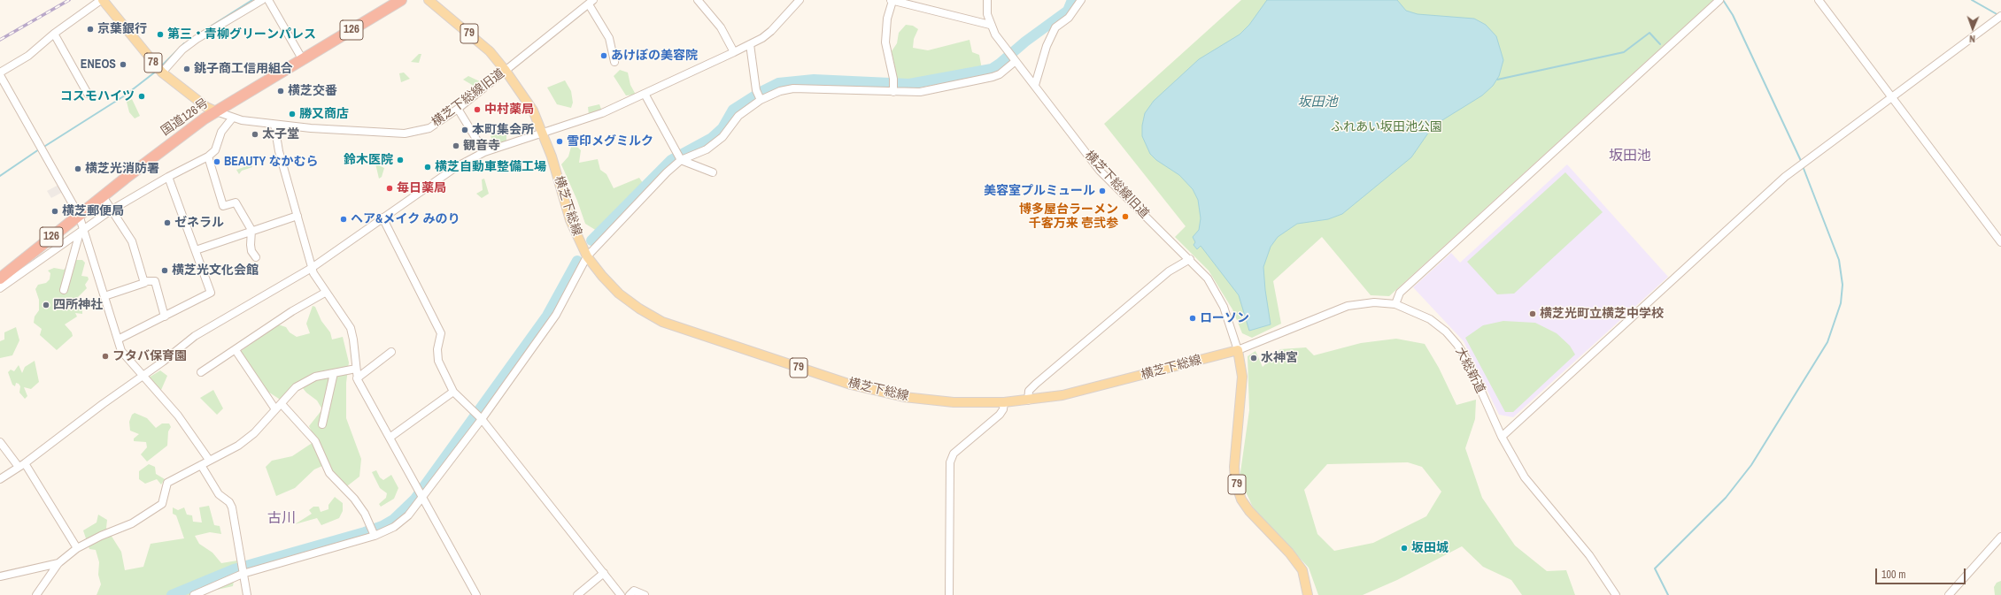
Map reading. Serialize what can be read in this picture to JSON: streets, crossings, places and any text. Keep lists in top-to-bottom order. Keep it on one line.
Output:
{"streets":{"highway":["126","国道126号"],"main road":["79","78","横芝下総線"],"street":["横芝下総線旧道","大総新道"]},"crossings":[["79","横芝下総線旧道"],["79","横芝下総線"],["79","大総新道"],["78","横芝下総線旧道"],["78","国道126号"],["横芝下総線旧道","国道126号"],["横芝下総線旧道","横芝下総線"],["横芝下総線旧道","大総新道"],["横芝下総線","大総新道"]],"districts":["坂田池","古川"],"water":["坂田池"],"parks":["ふれあい坂田池公園"],"places":["京葉銀行","第三・青柳グリーンパレス","あけぼの美容院","ENEOS","銚子商工信用組合","横芝交番","コスモハイツ","中村薬局","勝又商店","本町集会所","太子堂","雪印メグミルク","観音寺","鈴木医院","BEAUTY なかむら","横芝自動車整備工場","横芝光消防署","毎日薬局","美容室プルミュール","横芝郵便局","博多屋台ラーメン 千客万来 壱弐参","ヘア&メイク みのり","ゼネラル","横芝光文化会館","四所神社","横芝光町立横芝中学校","ローソン","フタバ保育園","水神宮","坂田城"],"scale_bar":"100 m","north":"bottom"}
